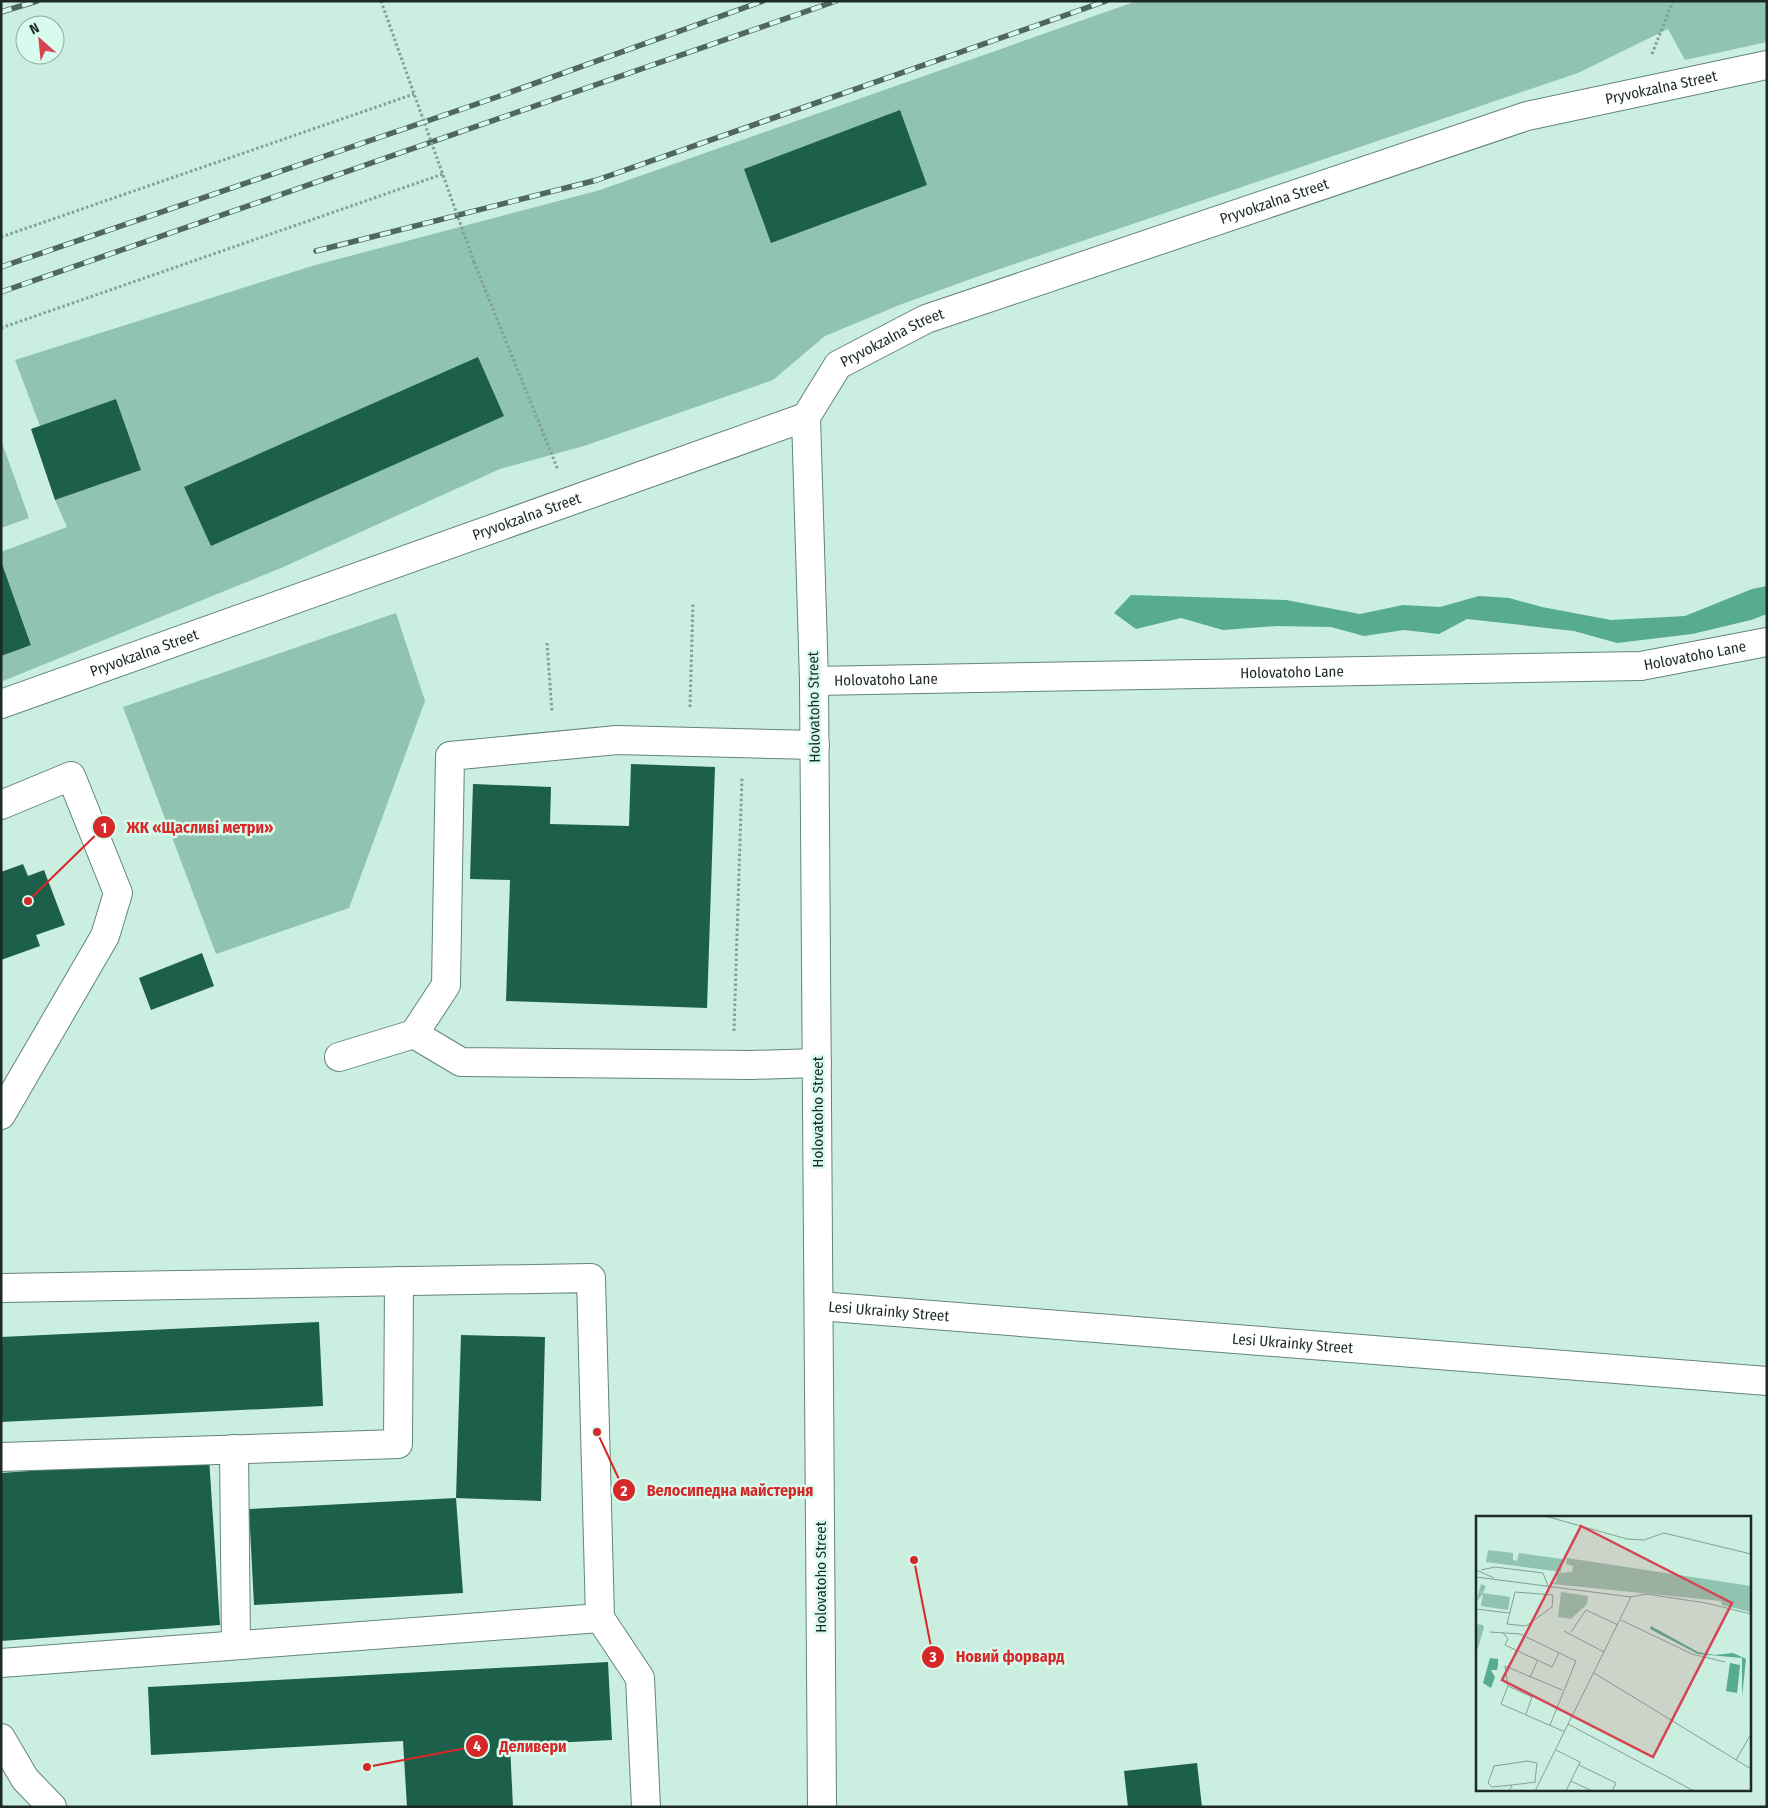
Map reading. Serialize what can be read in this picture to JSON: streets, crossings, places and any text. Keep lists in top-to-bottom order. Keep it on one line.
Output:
{"streets":{"street":["Pryvokzalna Street","Holovatoho Lane","Holovatoho Street","Lesi Ukrainky Street"]},"crossings":[["Pryvokzalna Street","Holovatoho Street"],["Holovatoho Lane","Holovatoho Street"],["Holovatoho Street","Lesi Ukrainky Street"]],"places":["ЖК «Щасливі метри»","Велосипедна майстерня","Новий форвард","Деливери"],"north":"top left"}
